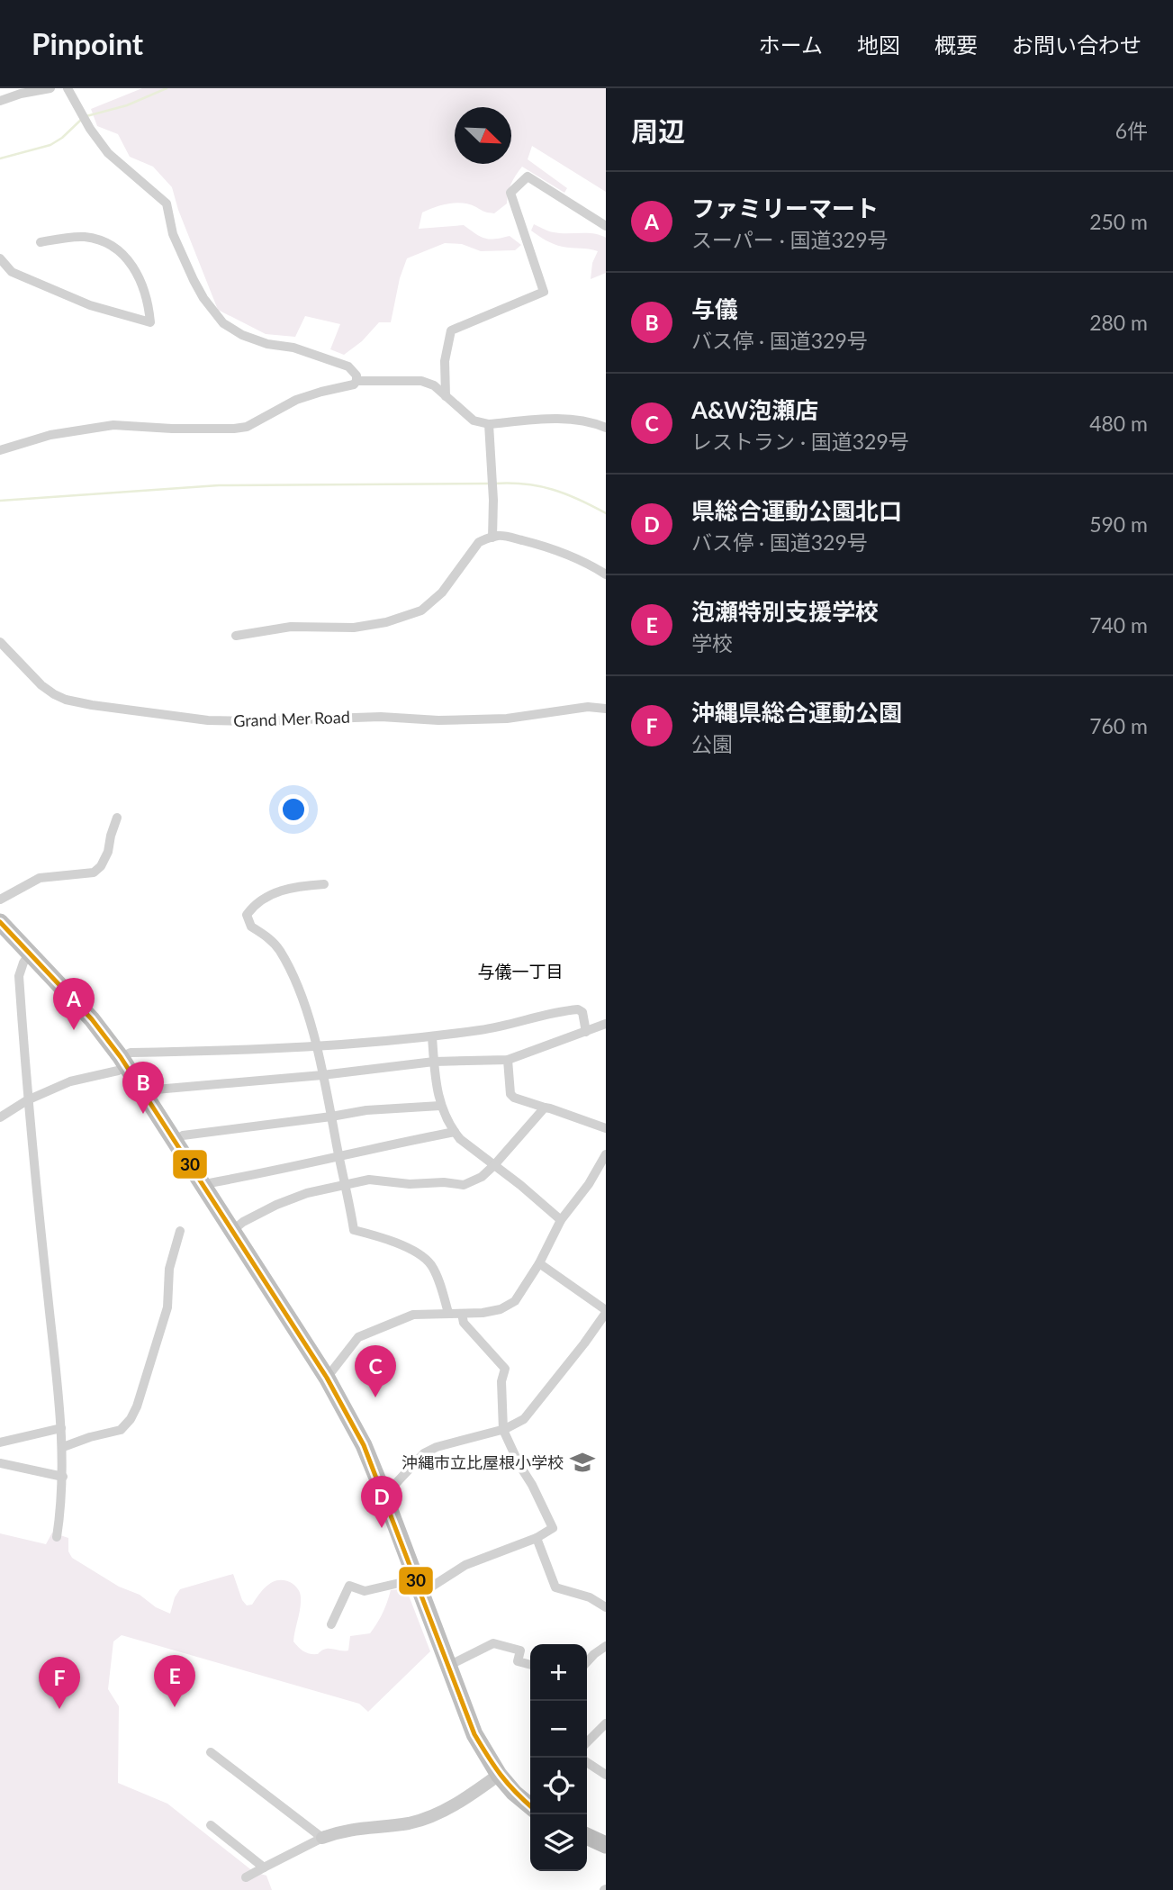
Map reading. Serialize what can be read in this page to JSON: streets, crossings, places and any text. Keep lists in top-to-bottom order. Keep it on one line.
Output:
{"streets":{"street":["Grand Mer Road"]},"districts":["与儀一丁目"],"places":{"school or university":["沖縄市立比屋根小学校"]},"lines":["transit line 30"],"north":"bottom right","page":{"header":"Pinpoint","nav":["ホーム","地図","概要","お問い合わせ"],"heading":["周辺","6件"],"list":[{"mark":"A","name":"ファミリーマート","note":"スーパー · 国道329号","value":"250 m"},{"mark":"B","name":"与儀","note":"バス停 · 国道329号","value":"280 m"},{"mark":"C","name":"A&W泡瀬店","note":"レストラン · 国道329号","value":"480 m"},{"mark":"D","name":"県総合運動公園北口","note":"バス停 · 国道329号","value":"590 m"},{"mark":"E","name":"泡瀬特別支援学校","note":"学校","value":"740 m"},{"mark":"F","name":"沖縄県総合運動公園","note":"公園","value":"760 m"}],"pins":["A","B","C","D","E","F"],"map_buttons":["+","−"]}}
